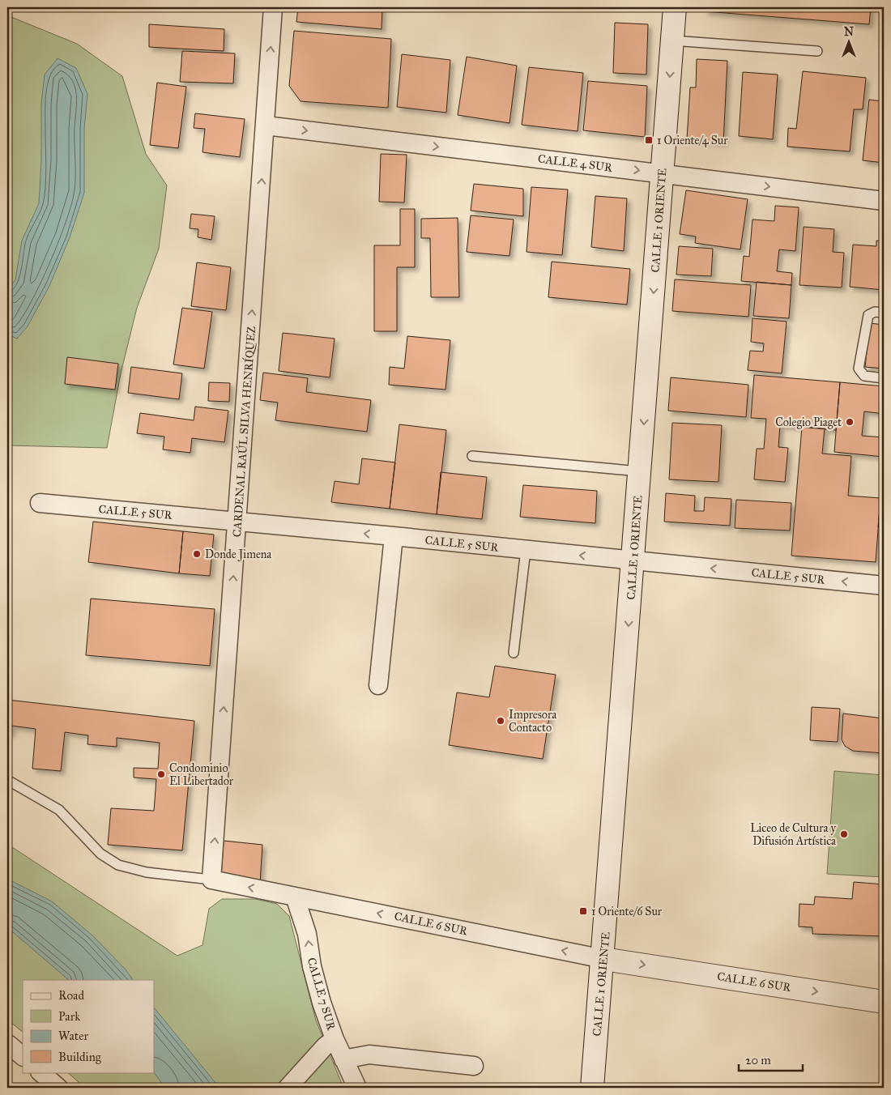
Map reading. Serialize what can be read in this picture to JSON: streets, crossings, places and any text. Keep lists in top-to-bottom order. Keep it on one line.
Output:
{"streets":{"main road":["CALLE 1 ORIENTE","CALLE 6 SUR"],"street":["CALLE 4 SUR","CARDENAL RAÚL SILVA HENRÍQUEZ","CALLE 5 SUR","CALLE 7 SUR"]},"crossings":[["CALLE 4 SUR","CALLE 1 ORIENTE"],["CALLE 4 SUR","CARDENAL RAÚL SILVA HENRÍQUEZ"],["CALLE 1 ORIENTE","CALLE 5 SUR"],["CALLE 1 ORIENTE","CALLE 6 SUR"],["CARDENAL RAÚL SILVA HENRÍQUEZ","CALLE 5 SUR"],["CARDENAL RAÚL SILVA HENRÍQUEZ","CALLE 6 SUR"],["CALLE 6 SUR","CALLE 7 SUR"]],"one_way":["CALLE 4 SUR","CALLE 1 ORIENTE","CARDENAL RAÚL SILVA HENRÍQUEZ","CALLE 5 SUR","CALLE 7 SUR"],"places":{"transit":["1 Oriente/4 Sur","1 Oriente/6 Sur"],"other":["Colegio Piaget","Donde Jimena","Impresora Contacto","Condominio El Libertador","Liceo de Cultura y Difusión Artística"]},"legend":["Road","Park","Water","Building"],"scale_bar":"20 m","north":"top"}
